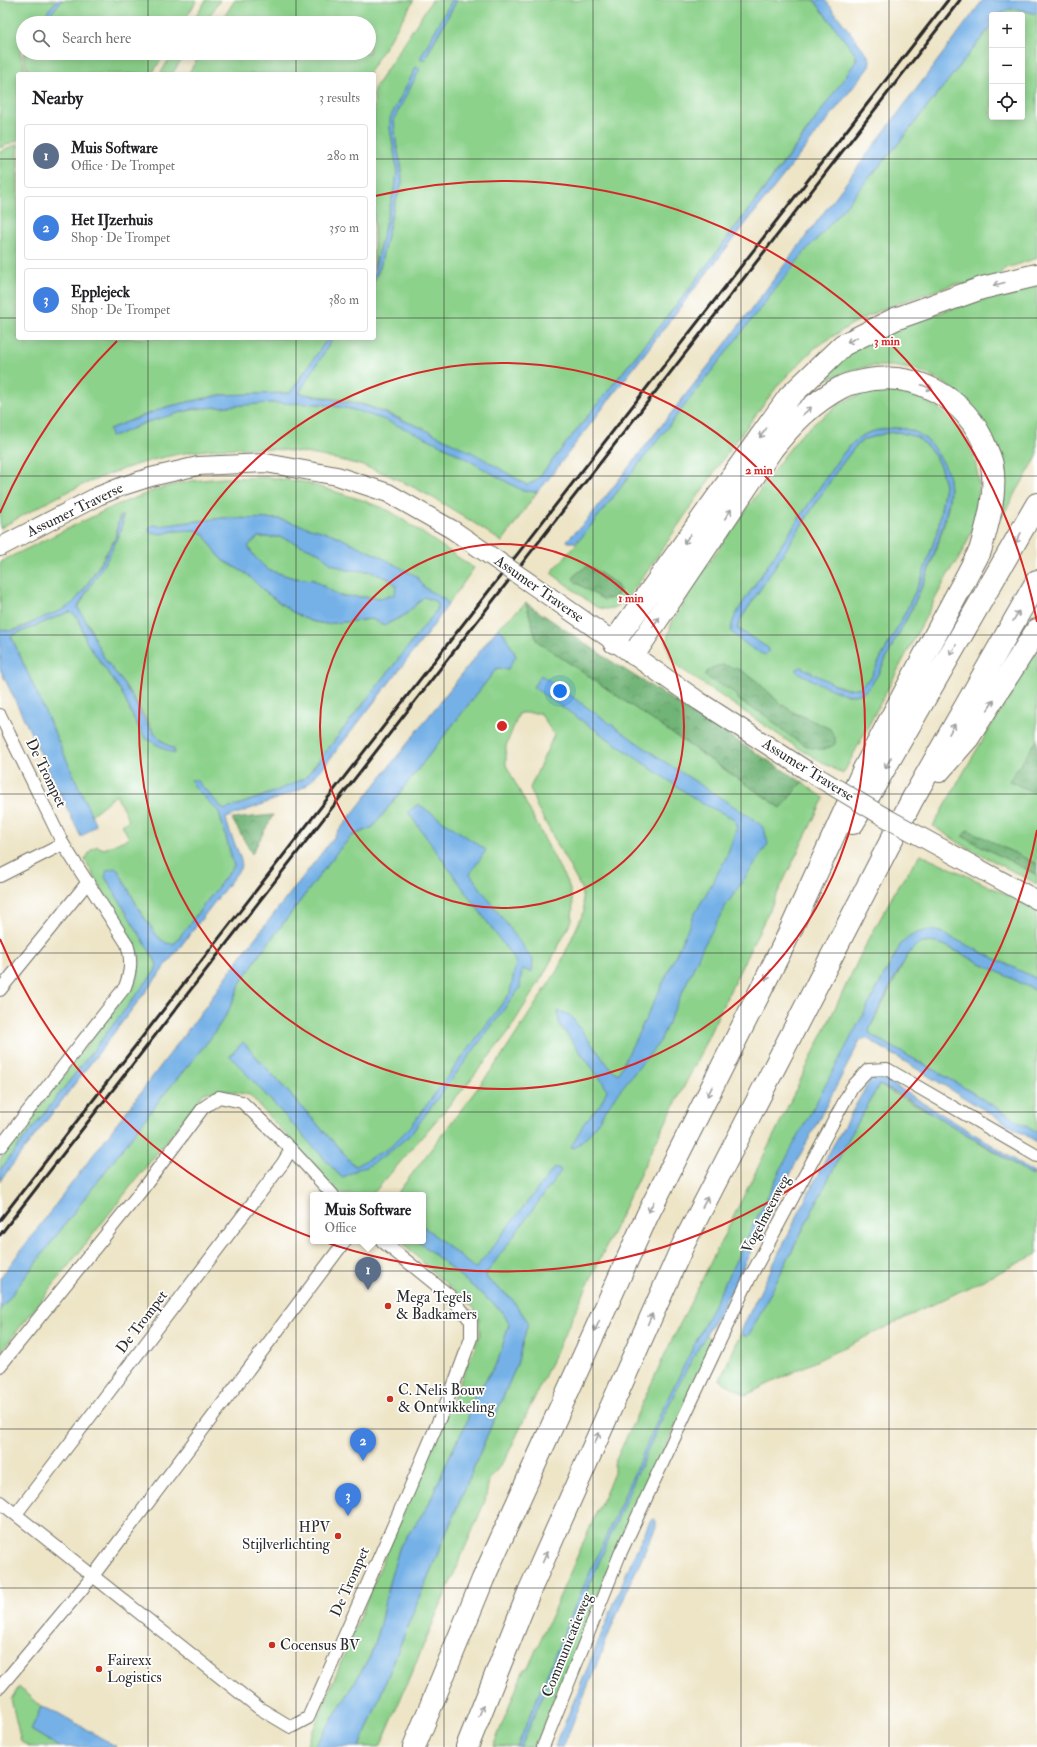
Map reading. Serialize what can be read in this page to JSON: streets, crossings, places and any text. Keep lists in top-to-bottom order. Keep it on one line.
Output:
{"streets":{"main road":["Assumer Traverse"],"street":["De Trompet","Vogelmeerweg","Communicatieweg"]},"crossings":[["Vogelmeerweg","Communicatieweg"]],"places":["Mega Tegels & Badkamers","C. Nelis Bouw & Ontwikkeling","HPV Stijlverlichting","Cocensus BV","Fairexx Logistics"],"page":{"map_buttons":["+","−"],"search":"Search here","heading":["Nearby","3 results"],"list":[{"mark":"1","name":"Muis Software","note":"Office · De Trompet","value":"280 m"},{"mark":"2","name":"Het IJzerhuis","note":"Shop · De Trompet","value":"350 m"},{"mark":"3","name":"Epplejeck","note":"Shop · De Trompet","value":"380 m"}],"popup":["Muis Software","Office"],"pins":["1","2","3"]},"rings":["3 min","2 min","1 min"]}
